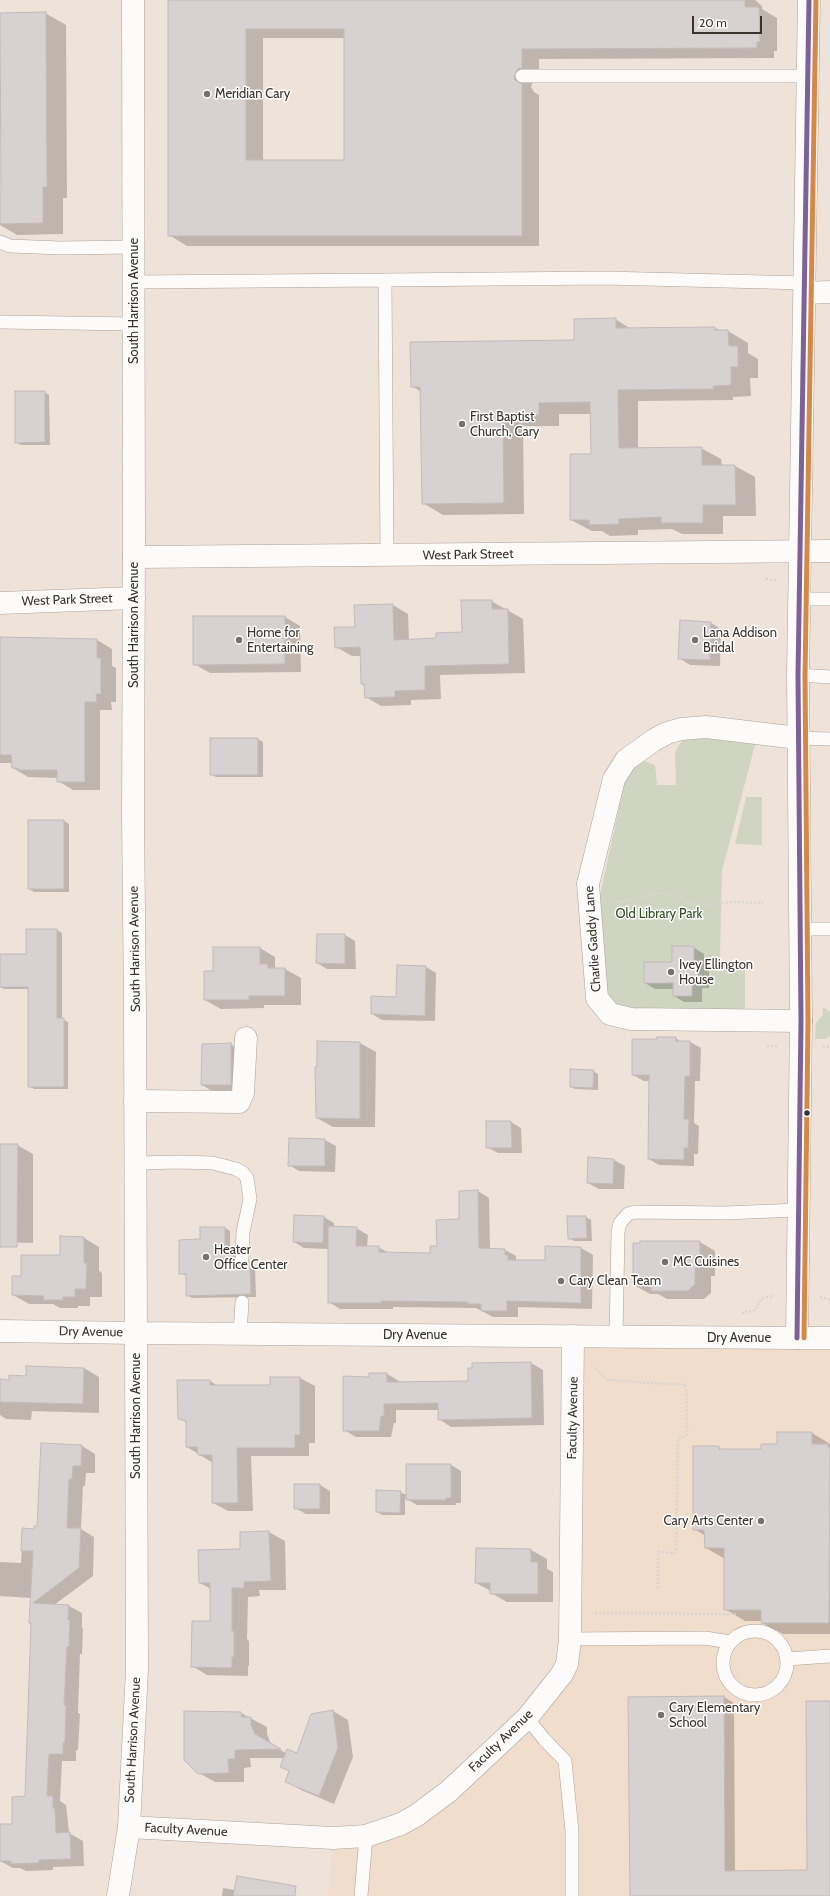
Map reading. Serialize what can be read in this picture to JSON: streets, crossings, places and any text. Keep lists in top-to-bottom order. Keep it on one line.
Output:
{"streets":{"street":["South Harrison Avenue","West Park Street","Charlie Gaddy Lane","Dry Avenue","Faculty Avenue"]},"crossings":[["South Harrison Avenue","West Park Street"],["South Harrison Avenue","Dry Avenue"],["South Harrison Avenue","Faculty Avenue"],["Dry Avenue","Faculty Avenue"]],"parks":["Old Library Park"],"places":["Meridian Cary","First Baptist Church, Cary","Home for Entertaining","Lana Addison Bridal","Ivey Ellington House","Heater Office Center","MC Cuisines","Cary Clean Team","Cary Arts Center","Cary Elementary School"],"scale_bar":"20 m"}
